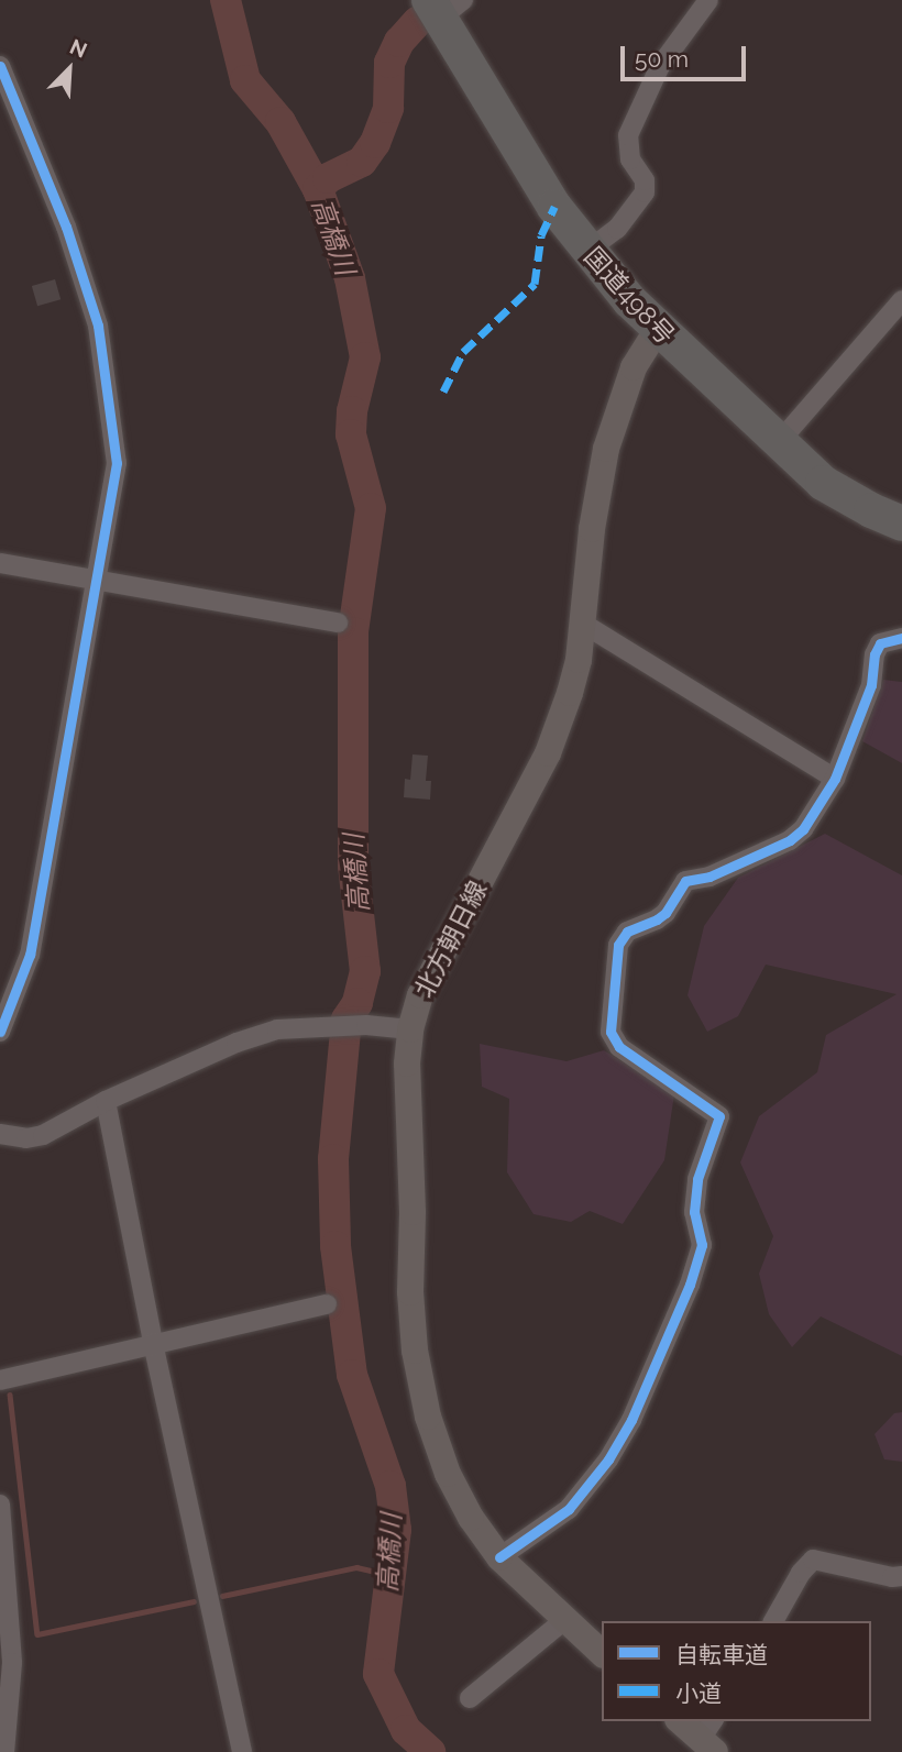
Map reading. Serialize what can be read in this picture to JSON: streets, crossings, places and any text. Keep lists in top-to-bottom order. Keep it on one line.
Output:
{"streets":{"highway":["国道498号"],"main road":["北方朝日線"]},"crossings":[["国道498号","北方朝日線"]],"water":["高橋川"],"legend":["自転車道","小道"],"scale_bar":"50 m","north":"top right"}
